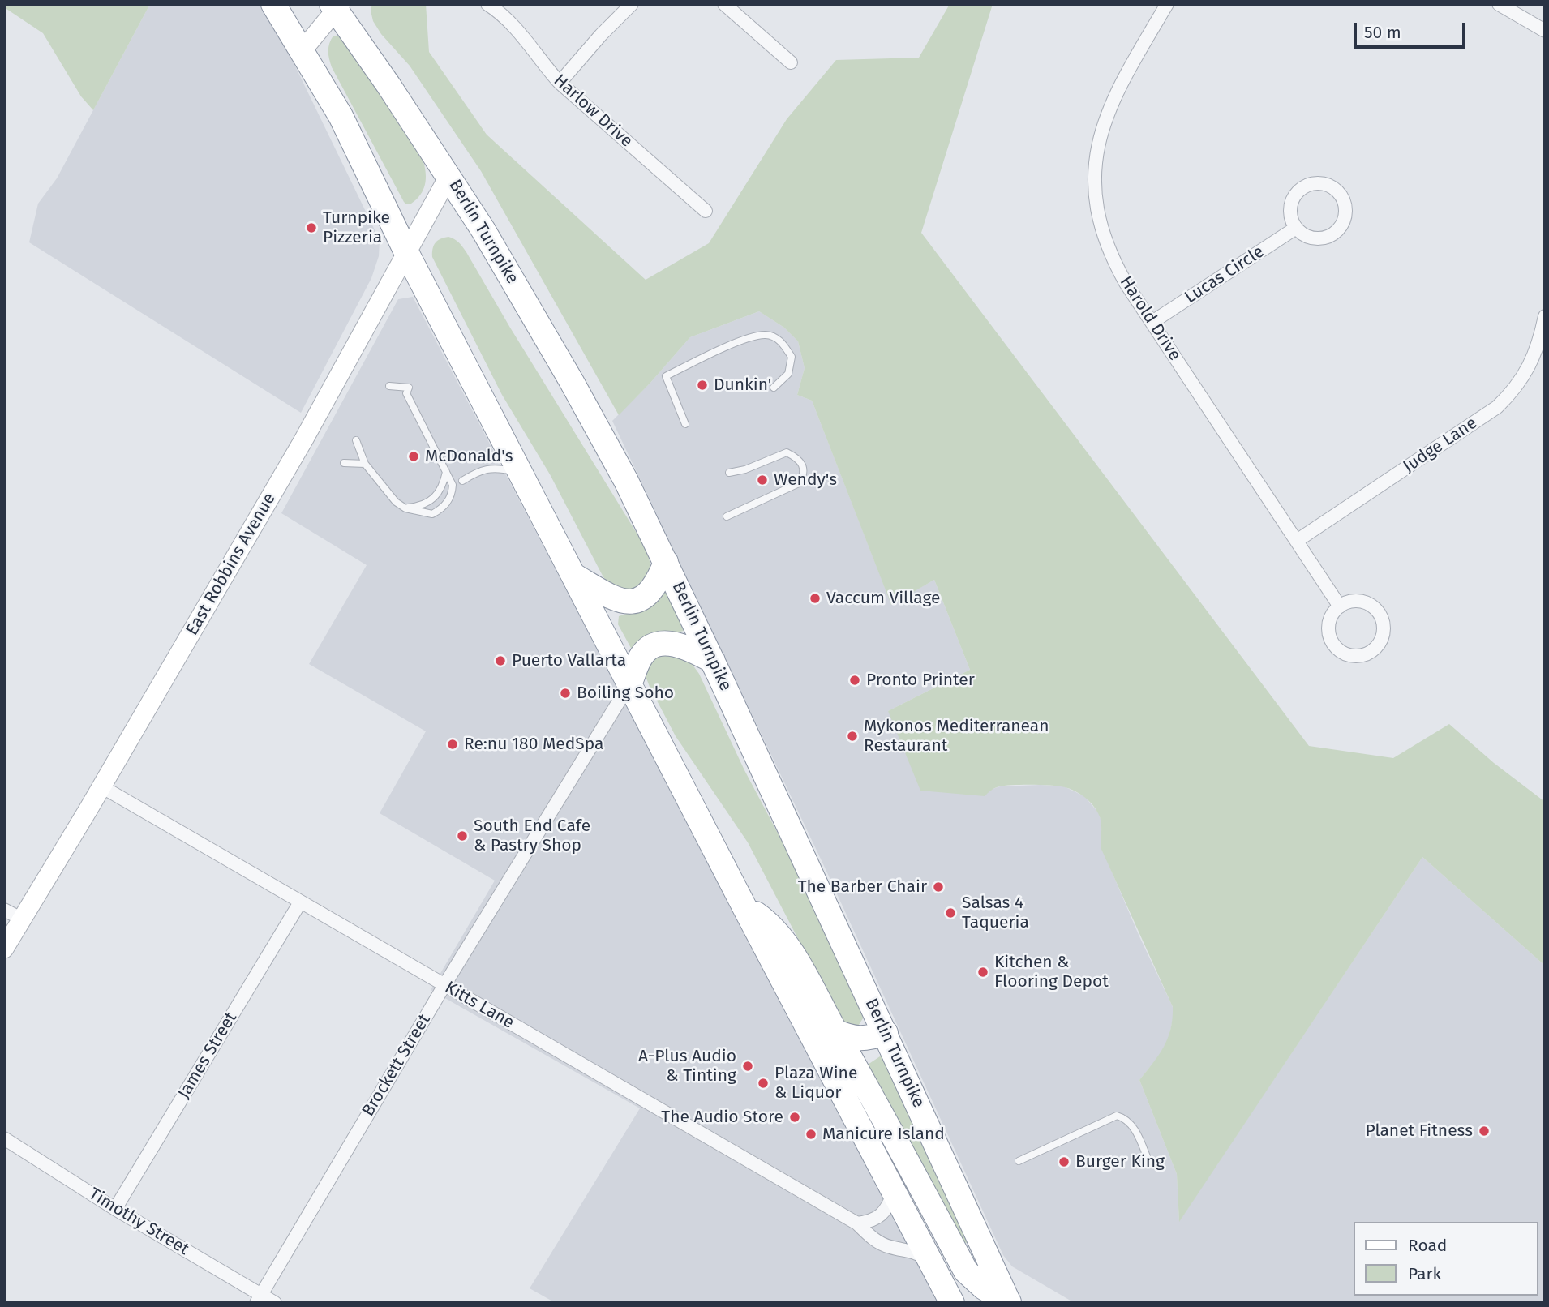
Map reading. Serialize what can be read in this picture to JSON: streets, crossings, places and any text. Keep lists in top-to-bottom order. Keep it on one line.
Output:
{"streets":{"highway":["Berlin Turnpike"],"main road":["East Robbins Avenue"],"street":["Harlow Drive","Lucas Circle","Harold Drive","Judge Lane","Kitts Lane","James Street","Brockett Street","Timothy Street"]},"crossings":[["Berlin Turnpike","East Robbins Avenue"],["Lucas Circle","Harold Drive"],["Harold Drive","Judge Lane"],["East Robbins Avenue","Kitts Lane"],["Kitts Lane","James Street"],["Kitts Lane","Brockett Street"],["James Street","Timothy Street"],["Brockett Street","Timothy Street"]],"places":["Turnpike Pizzeria","Dunkin'","McDonald's","Wendy's","Vaccum Village","Puerto Vallarta","Pronto Printer","Boiling Soho","Mykonos Mediterranean Restaurant","Re:nu 180 MedSpa","South End Cafe & Pastry Shop","The Barber Chair","Salsas 4 Taqueria","Kitchen & Flooring Depot","A-Plus Audio & Tinting","Plaza Wine & Liquor","The Audio Store","Planet Fitness","Manicure Island","Burger King"],"legend":["Road","Park"],"scale_bar":"50 m"}
